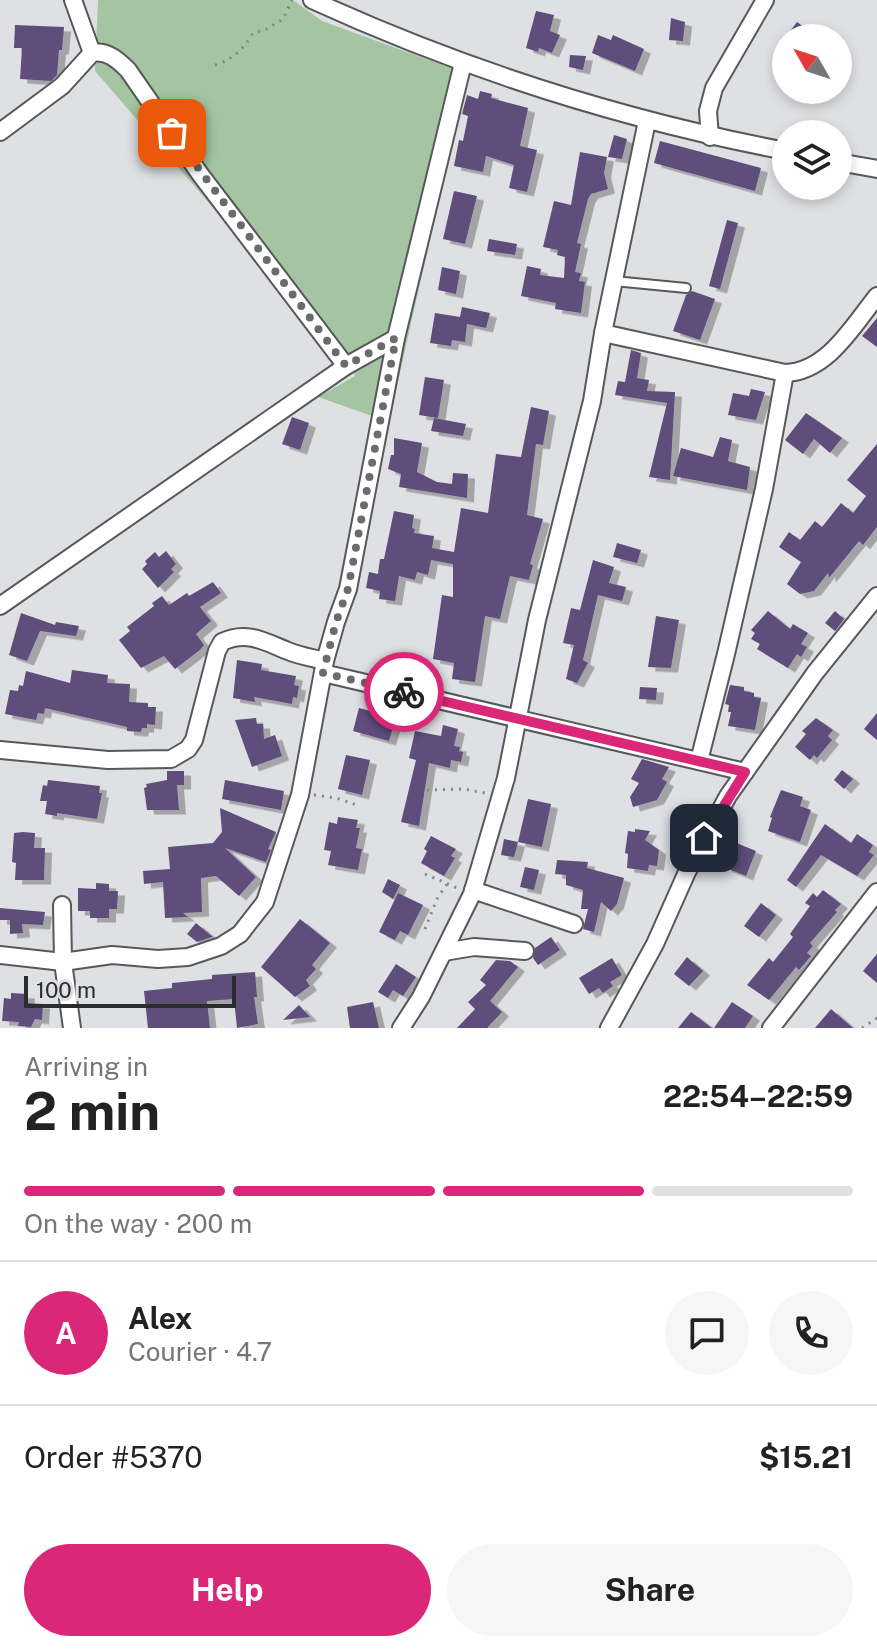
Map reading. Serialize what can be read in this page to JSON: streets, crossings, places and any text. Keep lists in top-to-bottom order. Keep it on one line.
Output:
{"scale_bar":"100 m","north":"top left","page":{"scale":"100 m","heading":["2 min","Arriving in","22:54–22:59"],"panel":["Alex","Courier · 4.7","Order #5370","$15.21"],"bar":"On the way · 200 m","round":"A","buttons":["Help","Share"]}}
